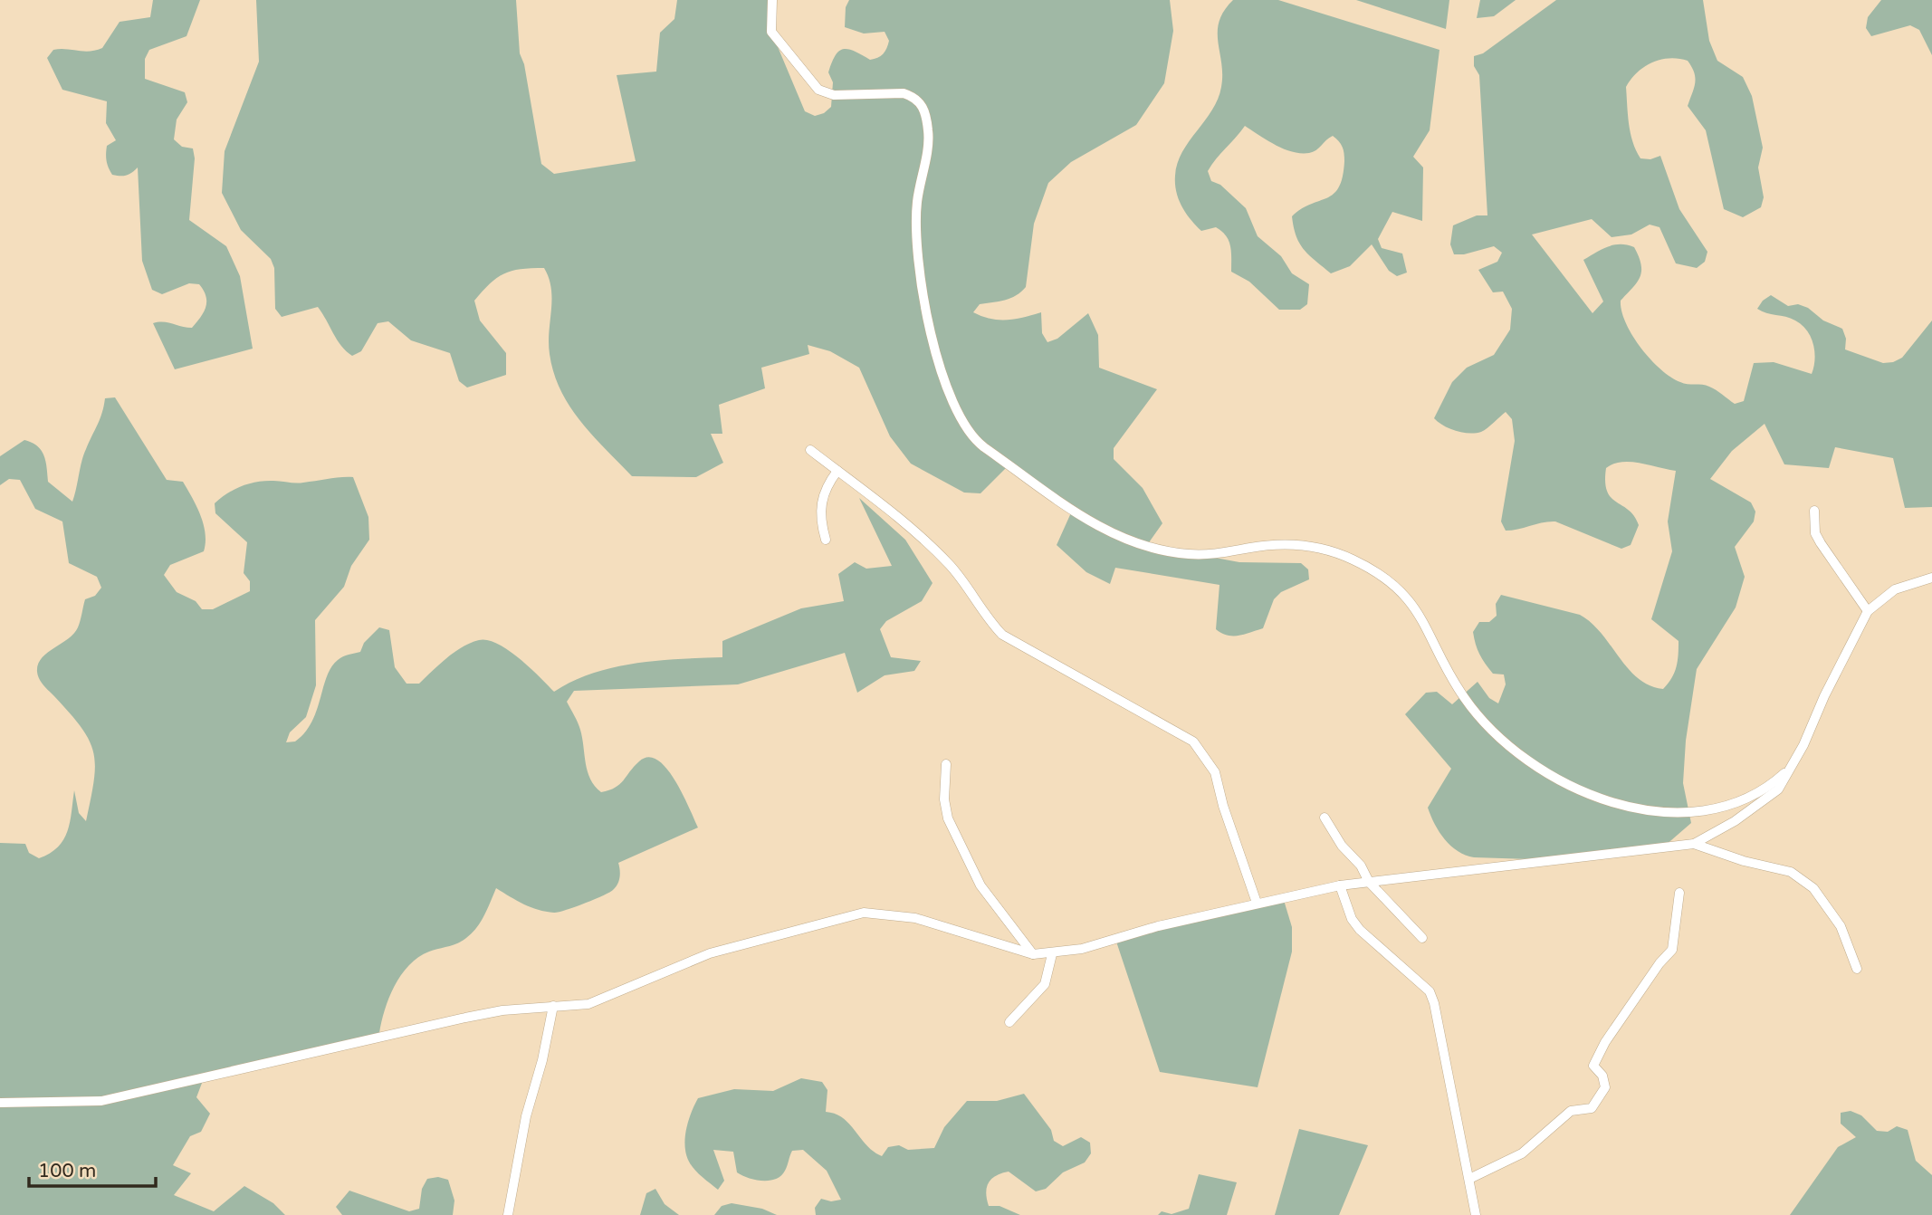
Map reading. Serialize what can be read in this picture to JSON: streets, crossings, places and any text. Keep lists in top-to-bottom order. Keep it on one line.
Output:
{"scale_bar":"100 m"}
